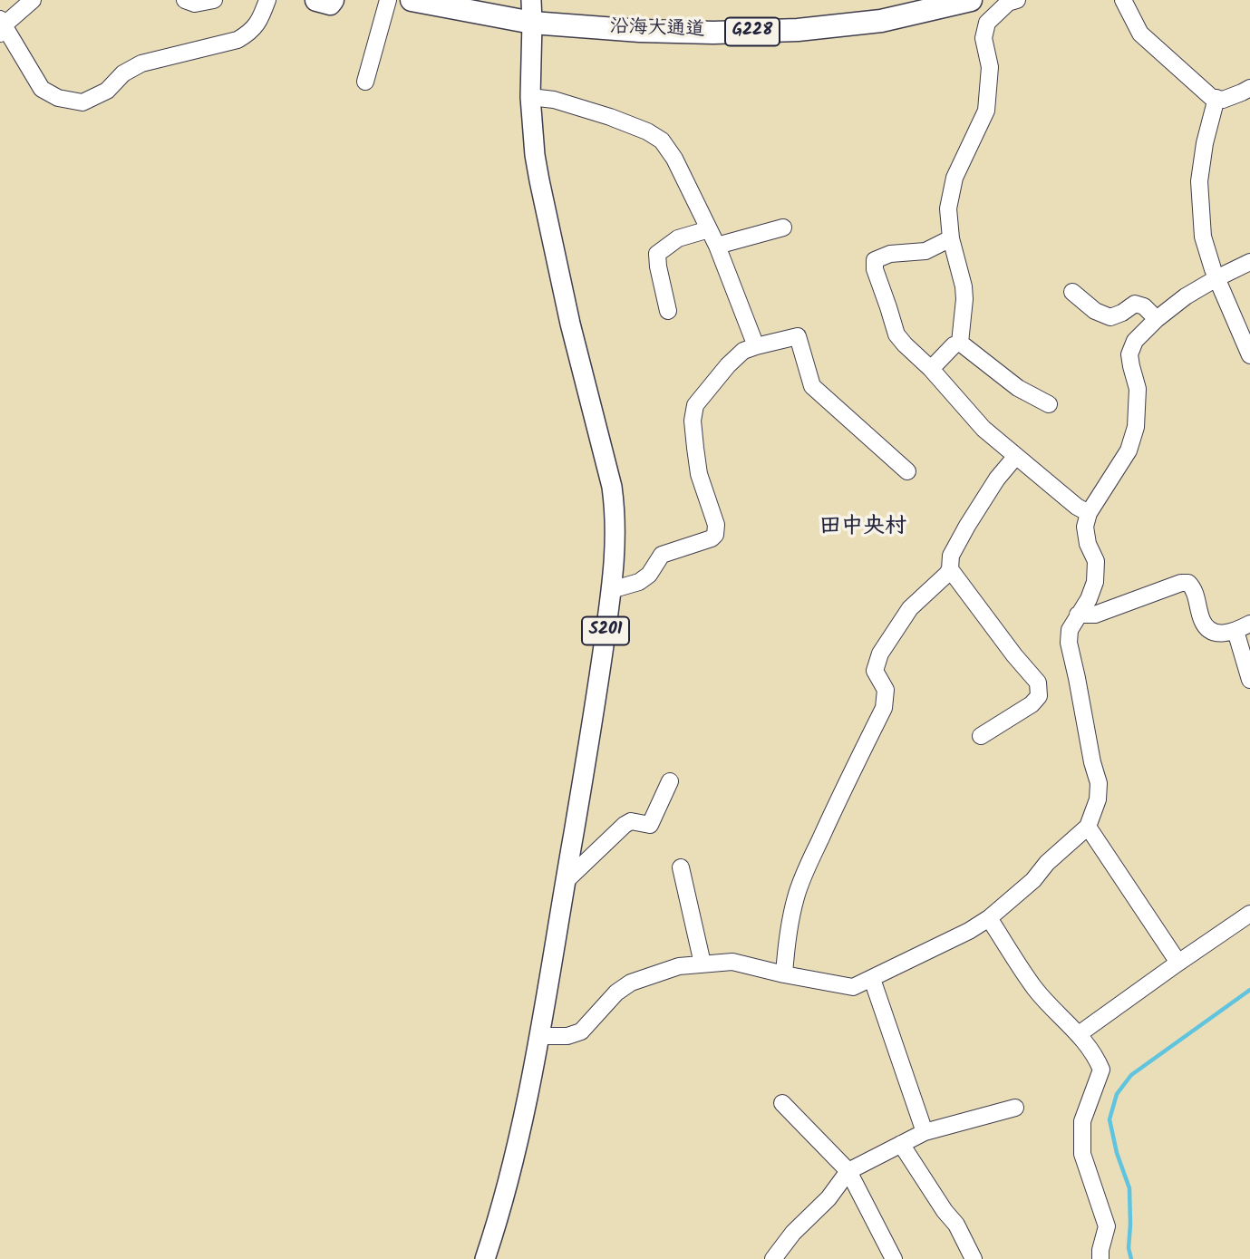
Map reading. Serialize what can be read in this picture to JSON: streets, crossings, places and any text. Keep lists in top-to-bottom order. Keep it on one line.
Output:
{"streets":{"highway":["沿海大通道","G228"],"main road":["S201"]},"crossings":[["沿海大通道","G228"],["沿海大通道","S201"],["G228","S201"]],"districts":["田中央村"]}
